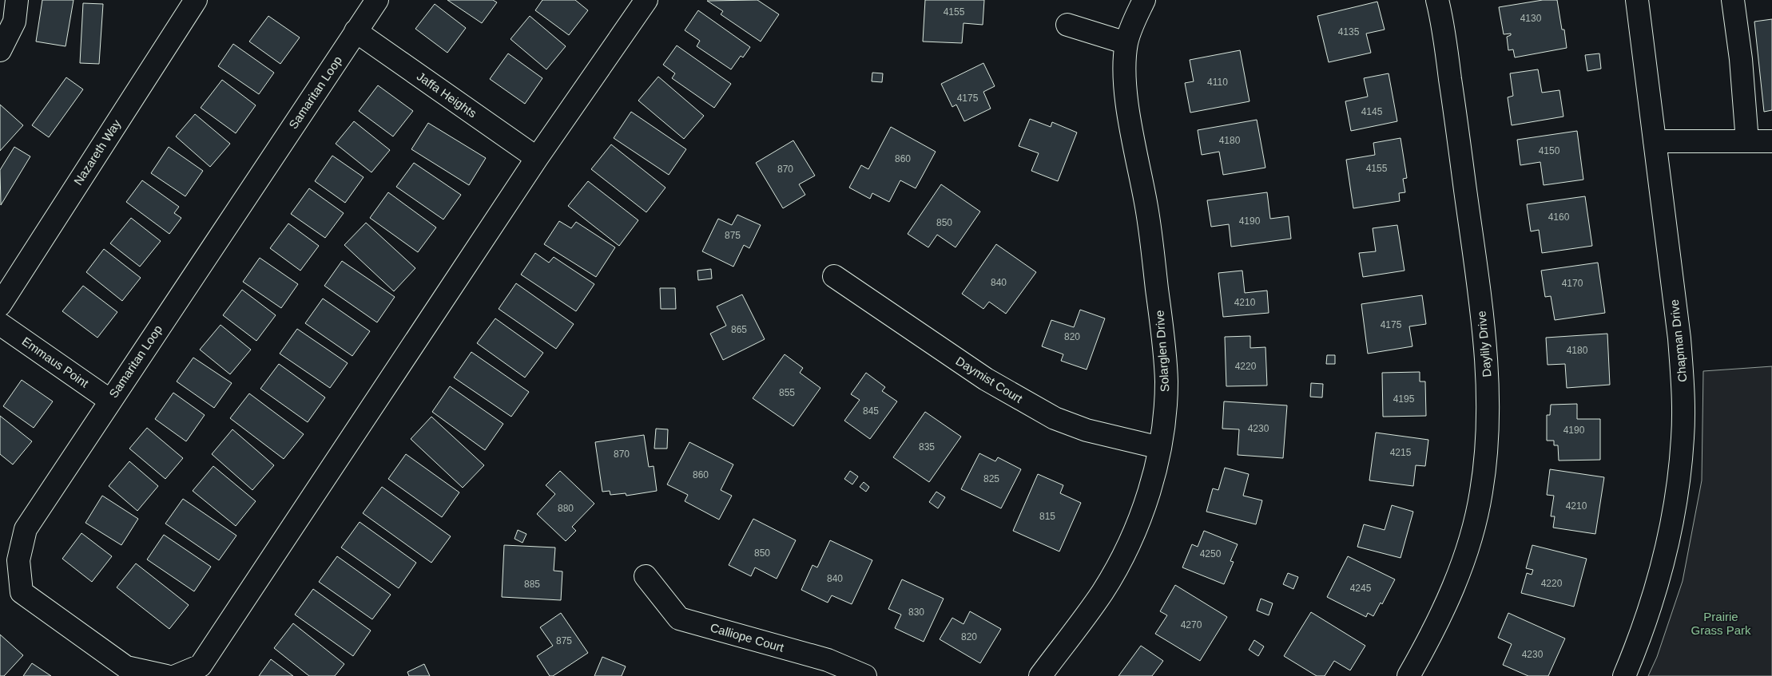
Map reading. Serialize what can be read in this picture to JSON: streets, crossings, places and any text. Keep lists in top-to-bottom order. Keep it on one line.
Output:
{"streets":{"street":["Samaritan Loop","Jaffa Heights","Nazareth Way","Chapman Drive","Daylily Drive","Solarglen Drive","Emmaus Point","Daymist Court","Calliope Court"]},"crossings":[["Samaritan Loop","Jaffa Heights"],["Samaritan Loop","Emmaus Point"],["Solarglen Drive","Daymist Court"]],"parks":["Prairie Grass Park"],"house_numbers":["4155","4130","4135","4110","4175","4145","4180","4150","860","4155","870","4160","4190","850","875","840","4170","4210","4175","865","820","4180","4220","855","4195","845","4230","4190","835","4215","870","860","825","4210","880","815","850","4250","840","4220","885","4245","830","4270","820","875","4230"]}
